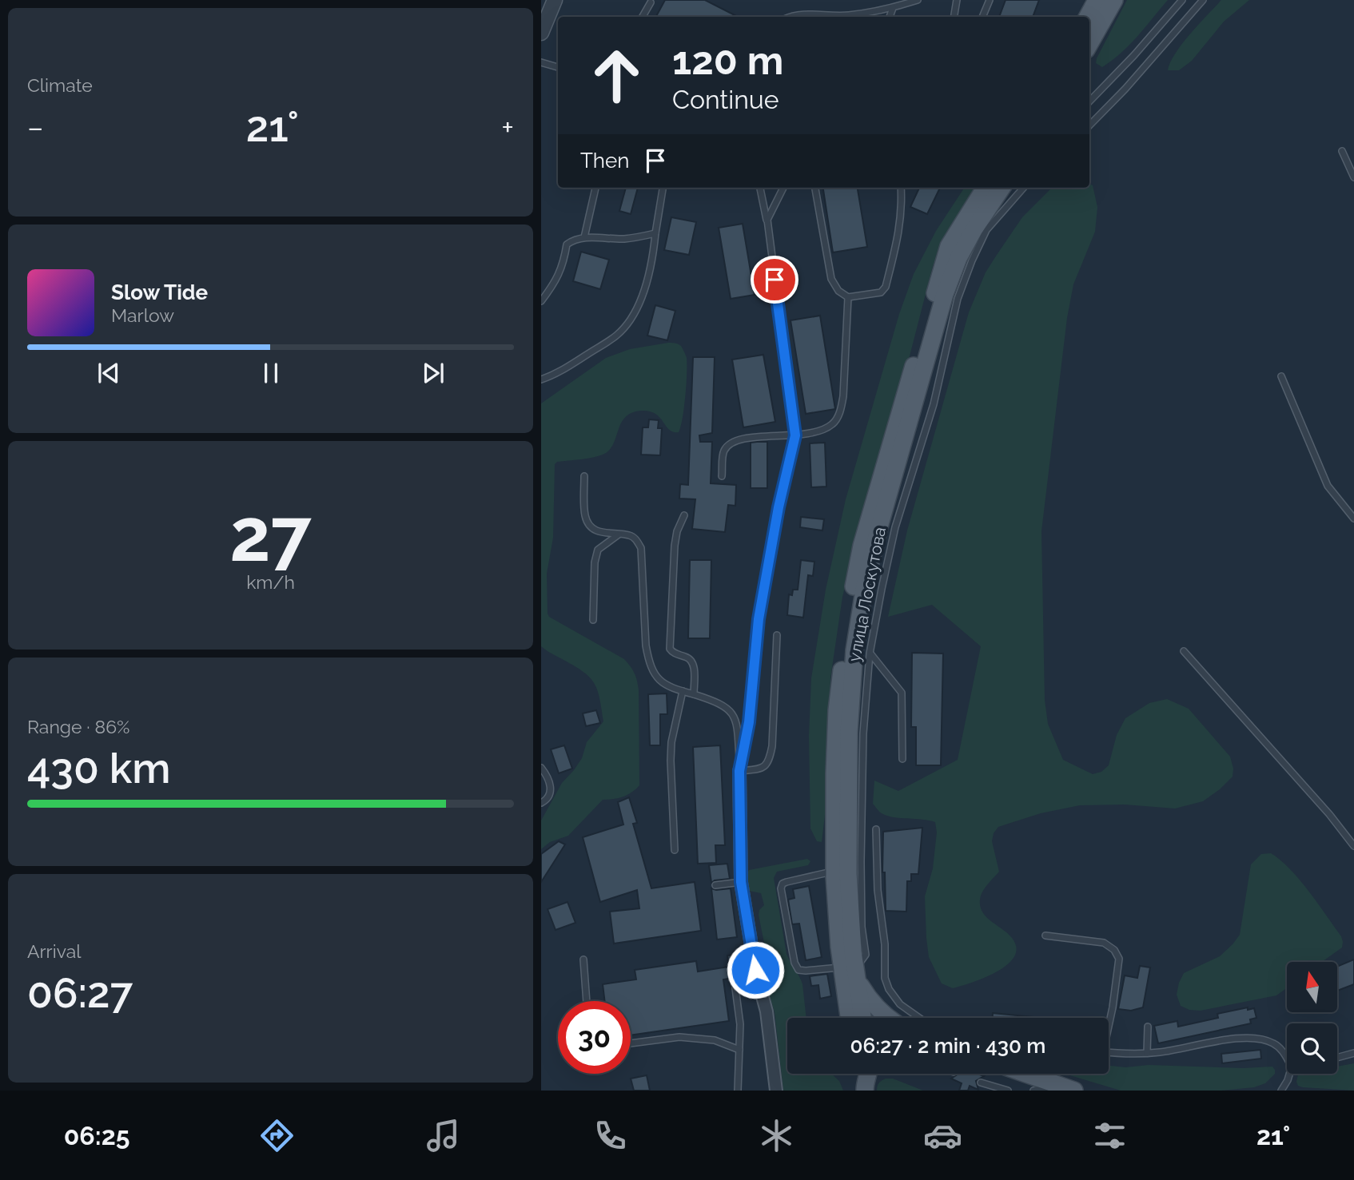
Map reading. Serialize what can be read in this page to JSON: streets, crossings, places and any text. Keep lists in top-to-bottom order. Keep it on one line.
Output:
{"streets":{"main road":["улица Лоскутова"]},"north":"top","page":{"tile":["Climate",["27","km/h"],["Range · 86%","430 km"],["Arrival","06:27"]],"turn":["120 m","Continue"],"heat":["−","21°","+"],"then":"Then","song":["Slow Tide","Marlow"],"limit":"30","trip":"06:27 · 2 min · 430 m","tabs":["06:25","21°"]}}
